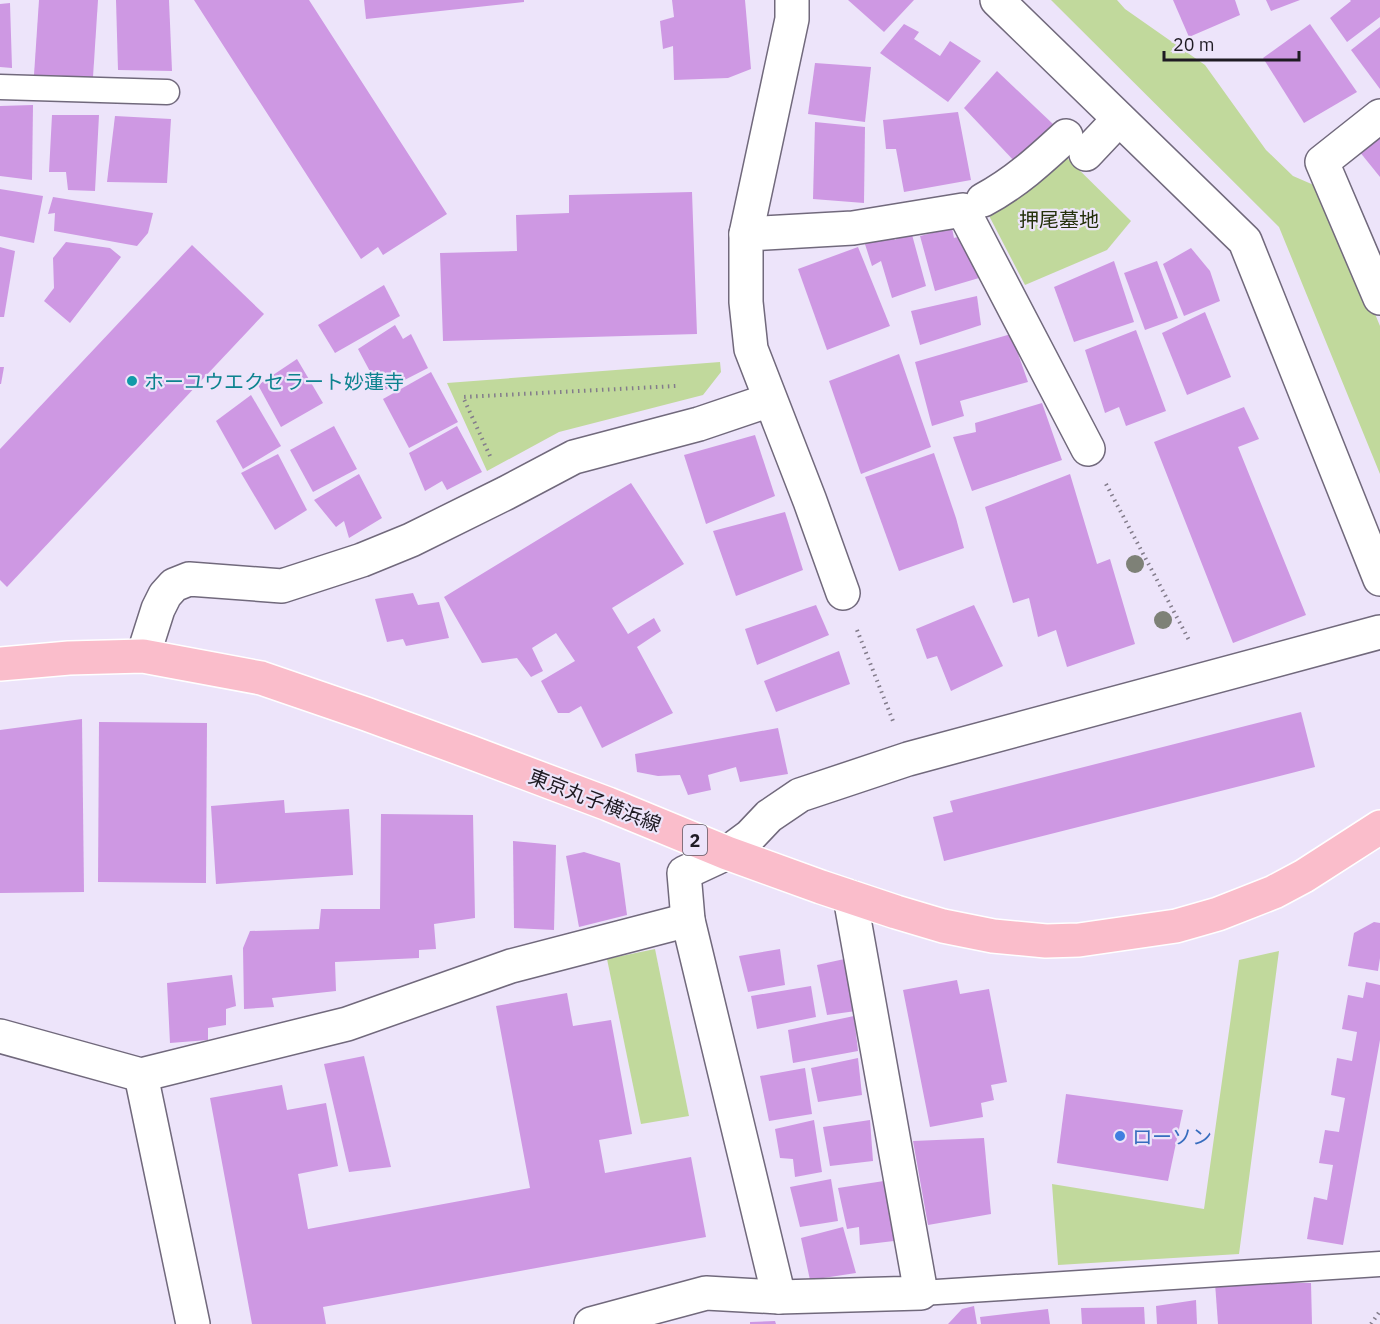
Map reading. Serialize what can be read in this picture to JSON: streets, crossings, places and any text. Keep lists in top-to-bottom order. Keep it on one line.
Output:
{"streets":{"main road":["東京丸子横浜線","2"]},"parks":["押尾墓地"],"places":["ホーユウエクセラート妙蓮寺","ローソン"],"scale_bar":"20 m"}
